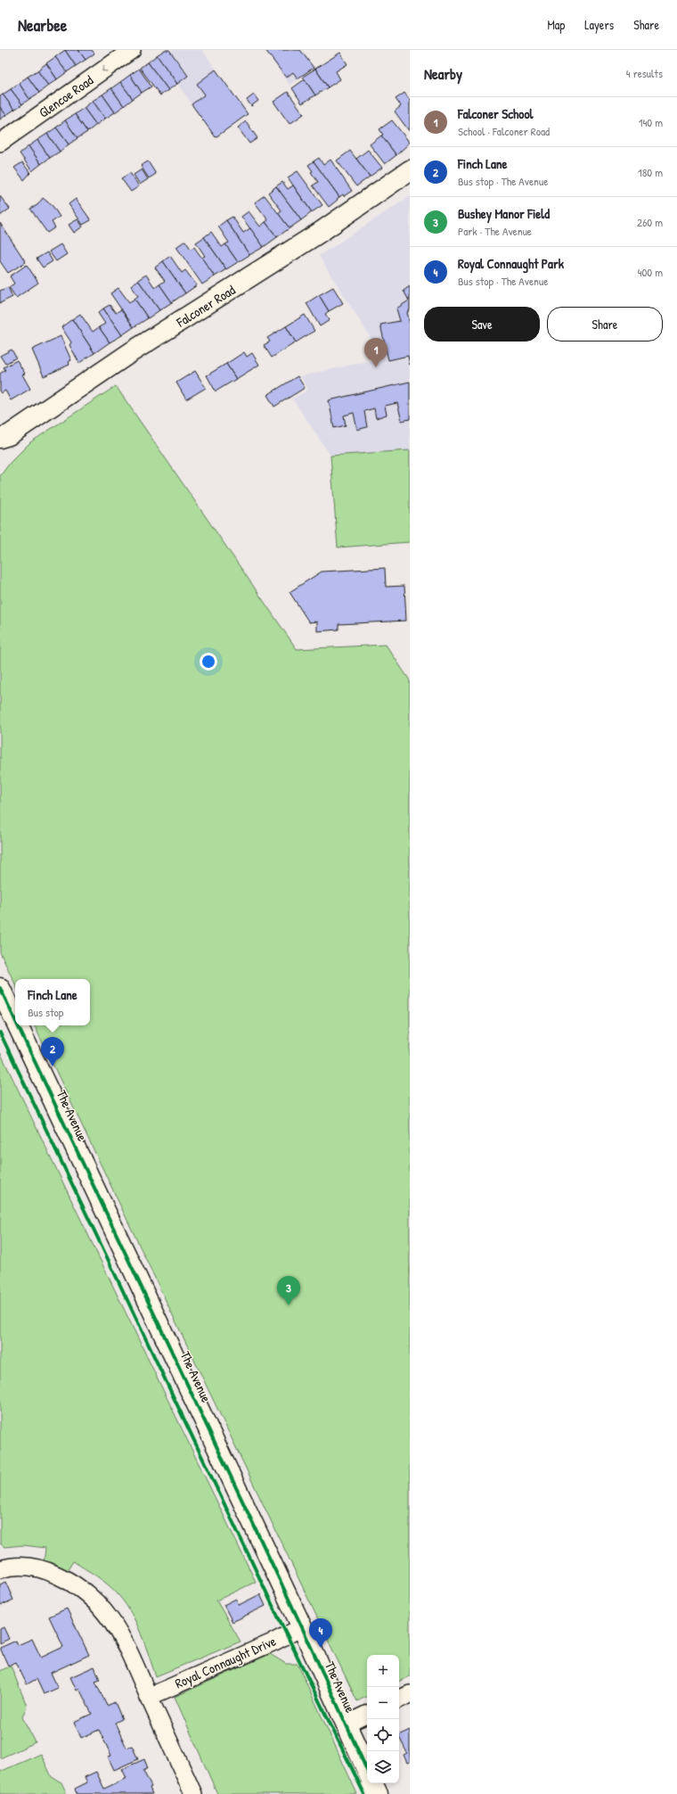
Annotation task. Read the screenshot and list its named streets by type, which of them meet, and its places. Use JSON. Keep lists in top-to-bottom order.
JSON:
{
  "streets": {
    "street": [
      "Glencoe Road",
      "Falconer Road",
      "The Avenue",
      "Royal Connaught Drive"
    ]
  },
  "crossings": [
    ["The Avenue", "Royal Connaught Drive"]
  ],
  "one_way": ["Glencoe Road"],
  "page": {
    "header": "Nearbee",
    "nav": ["Map", "Layers", "Share"],
    "heading": ["Nearby", "4 results"],
    "list": [
      {
        "mark": "1",
        "name": "Falconer School",
        "note": "School · Falconer Road",
        "value": "140 m"
      },
      {
        "mark": "2",
        "name": "Finch Lane",
        "note": "Bus stop · The Avenue",
        "value": "180 m"
      },
      {
        "mark": "3",
        "name": "Bushey Manor Field",
        "note": "Park · The Avenue",
        "value": "260 m"
      },
      {
        "mark": "4",
        "name": "Royal Connaught Park",
        "note": "Bus stop · The Avenue",
        "value": "400 m"
      }
    ],
    "buttons": ["Save", "Share"],
    "pins": [
      "1",
      "2",
      "3",
      "4"
    ],
    "popup": ["Finch Lane", "Bus stop"],
    "map_buttons": ["+", "−"]
  }
}
